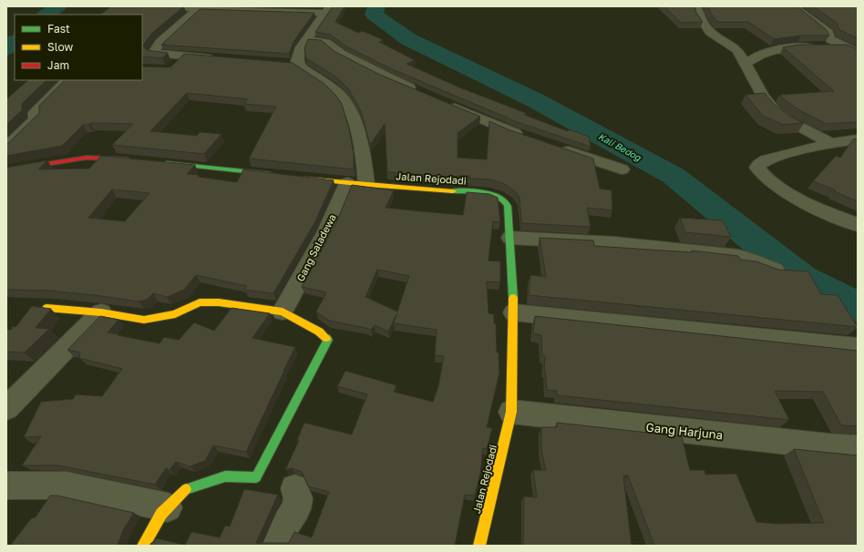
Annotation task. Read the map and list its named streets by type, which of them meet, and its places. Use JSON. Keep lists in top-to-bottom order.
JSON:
{
  "streets": {
    "street": ["Jalan Rejodadi", "Gang Saladewa", "Gang Harjuna"]
  },
  "crossings": [
    ["Jalan Rejodadi", "Gang Saladewa"],
    ["Jalan Rejodadi", "Gang Harjuna"]
  ],
  "water": ["Kali Bedog"],
  "legend": ["Fast", "Slow", "Jam"]
}
